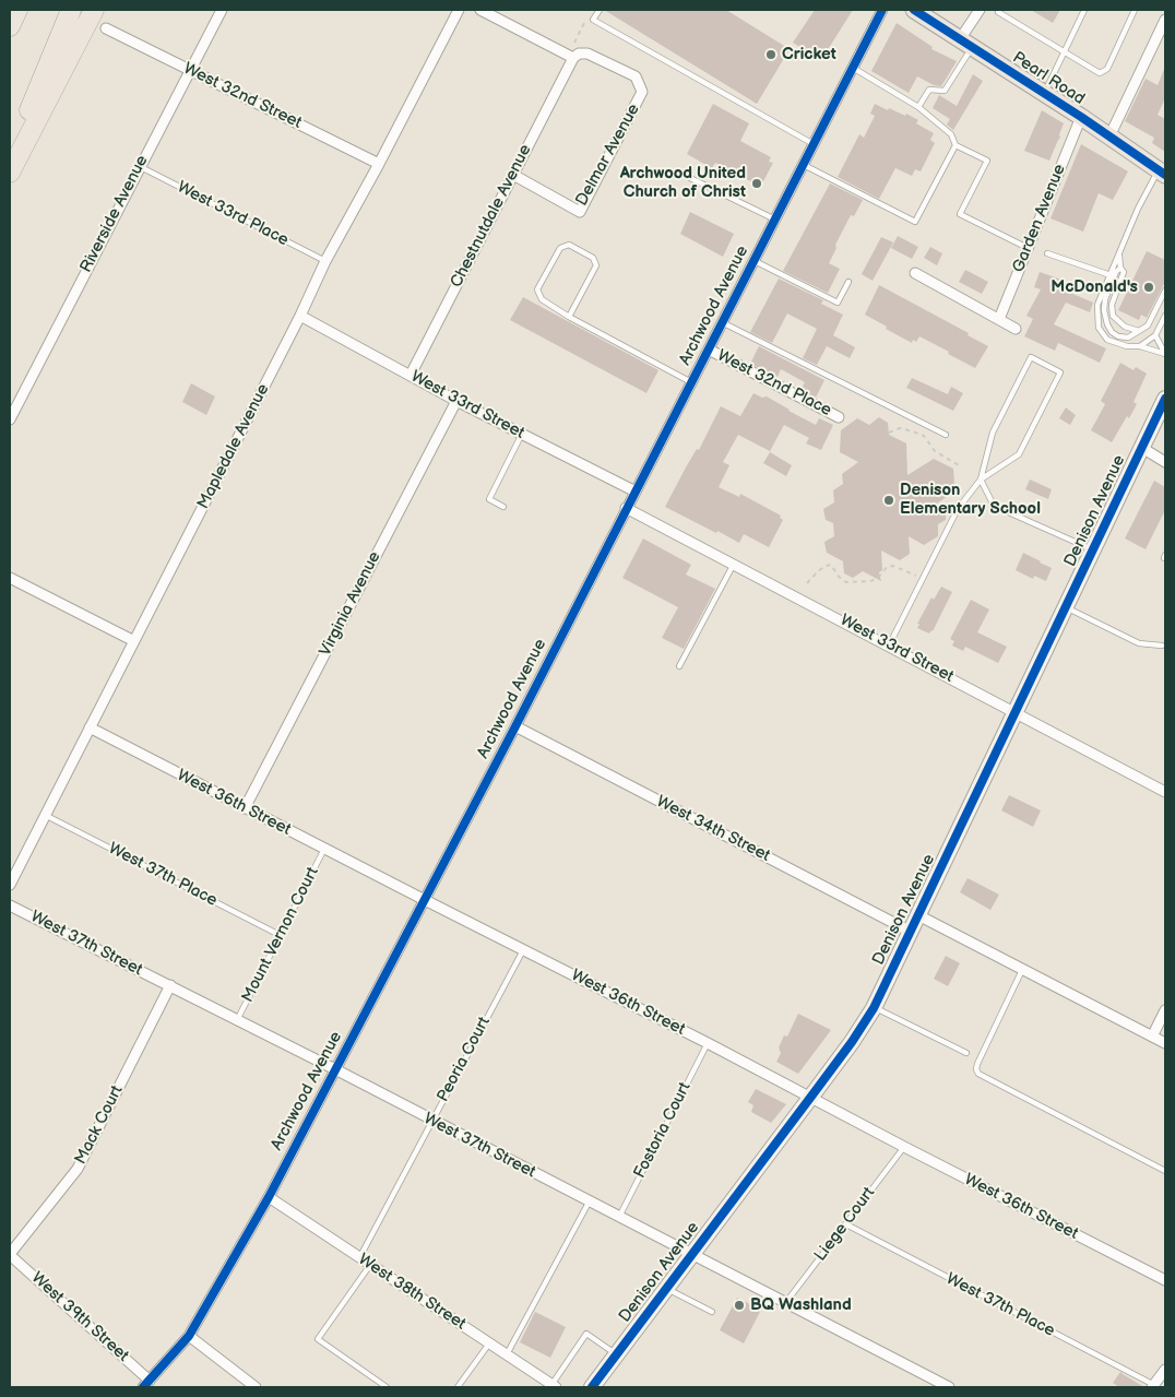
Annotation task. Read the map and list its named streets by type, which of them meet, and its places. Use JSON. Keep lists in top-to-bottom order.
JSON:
{
  "streets": {
    "main road": ["Pearl Road", "Denison Avenue"],
    "street": [
      "West 32nd Street",
      "Delmar Avenue",
      "Riverside Avenue",
      "Chestnutdale Avenue",
      "Garden Avenue",
      "Archwood Avenue",
      "West 32nd Place",
      "West 33rd Street",
      "Mapledale Avenue",
      "Virginia Avenue",
      "West 36th Street",
      "West 34th Street",
      "West 37th Street",
      "Mack Court",
      "West 38th Street",
      "West 39th Street"
    ],
    "lane": [
      "West 33rd Place",
      "West 37th Place",
      "Mount Vernon Court",
      "Peoria Court",
      "Fostoria Court",
      "Liege Court"
    ]
  },
  "crossings": [
    ["Pearl Road", "Garden Avenue"],
    ["West 32nd Street", "Riverside Avenue"],
    ["West 32nd Street", "Mapledale Avenue"],
    ["Delmar Avenue", "Chestnutdale Avenue"],
    ["Riverside Avenue", "West 33rd Place"],
    ["West 33rd Place", "Mapledale Avenue"],
    ["Chestnutdale Avenue", "West 33rd Street"],
    ["Archwood Avenue", "West 32nd Place"],
    ["Archwood Avenue", "West 33rd Street"],
    ["Archwood Avenue", "West 36th Street"],
    ["Archwood Avenue", "West 34th Street"],
    ["Archwood Avenue", "West 37th Street"],
    ["Archwood Avenue", "West 38th Street"],
    ["Archwood Avenue", "West 39th Street"],
    ["West 33rd Street", "Mapledale Avenue"],
    ["West 33rd Street", "Denison Avenue"],
    ["West 33rd Street", "Virginia Avenue"],
    ["Mapledale Avenue", "West 36th Street"],
    ["Mapledale Avenue", "West 37th Place"],
    ["Denison Avenue", "West 36th Street"],
    ["Denison Avenue", "West 34th Street"],
    ["Denison Avenue", "West 37th Street"],
    ["Virginia Avenue", "West 36th Street"],
    ["West 36th Street", "Mount Vernon Court"],
    ["West 36th Street", "Peoria Court"],
    ["West 36th Street", "Fostoria Court"],
    ["West 36th Street", "Liege Court"],
    ["West 37th Place", "Mount Vernon Court"],
    ["West 37th Place", "Liege Court"],
    ["Mount Vernon Court", "West 37th Street"],
    ["West 37th Street", "Peoria Court"],
    ["West 37th Street", "Mack Court"],
    ["West 37th Street", "Fostoria Court"],
    ["West 37th Street", "Liege Court"],
    ["Peoria Court", "West 38th Street"],
    ["Mack Court", "West 39th Street"]
  ],
  "places": [
    "Cricket",
    "Archwood United Church of Christ",
    "McDonald's",
    "Denison Elementary School",
    "BQ Washland"
  ]
}
